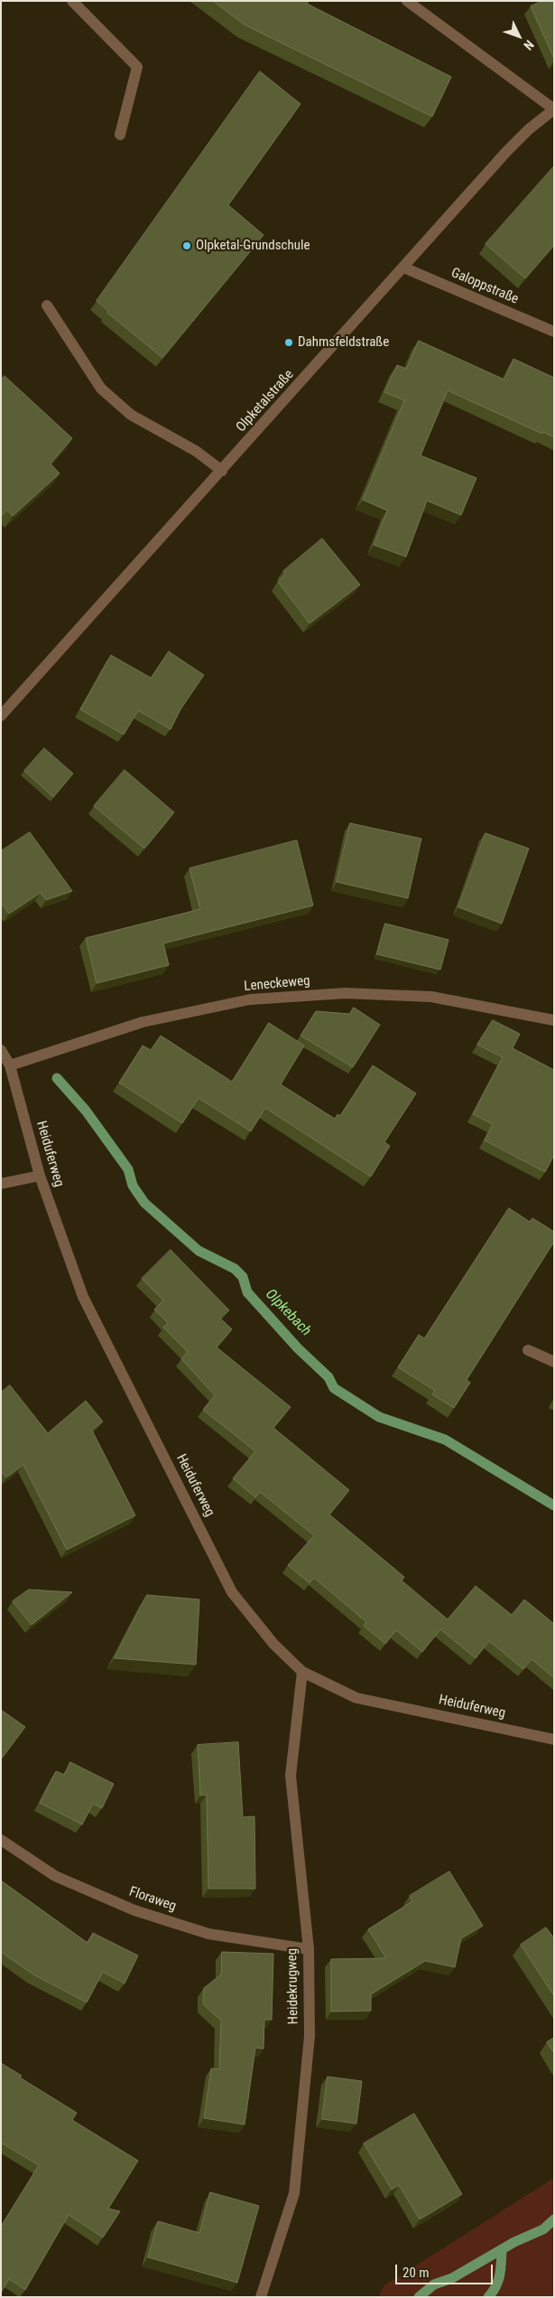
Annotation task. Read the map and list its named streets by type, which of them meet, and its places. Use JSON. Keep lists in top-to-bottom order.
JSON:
{
  "streets": {
    "street": [
      "Galoppstraße",
      "Olpketalstraße",
      "Leneckeweg",
      "Heiduferweg",
      "Floraweg",
      "Heidekrugweg"
    ]
  },
  "crossings": [
    ["Galoppstraße", "Olpketalstraße"],
    ["Leneckeweg", "Heiduferweg"],
    ["Heiduferweg", "Heidekrugweg"],
    ["Floraweg", "Heidekrugweg"]
  ],
  "water": ["Olpkebach"],
  "places": ["Olpketal-Grundschule", "Dahmsfeldstraße"],
  "scale_bar": "20 m",
  "north": "bottom right"
}
